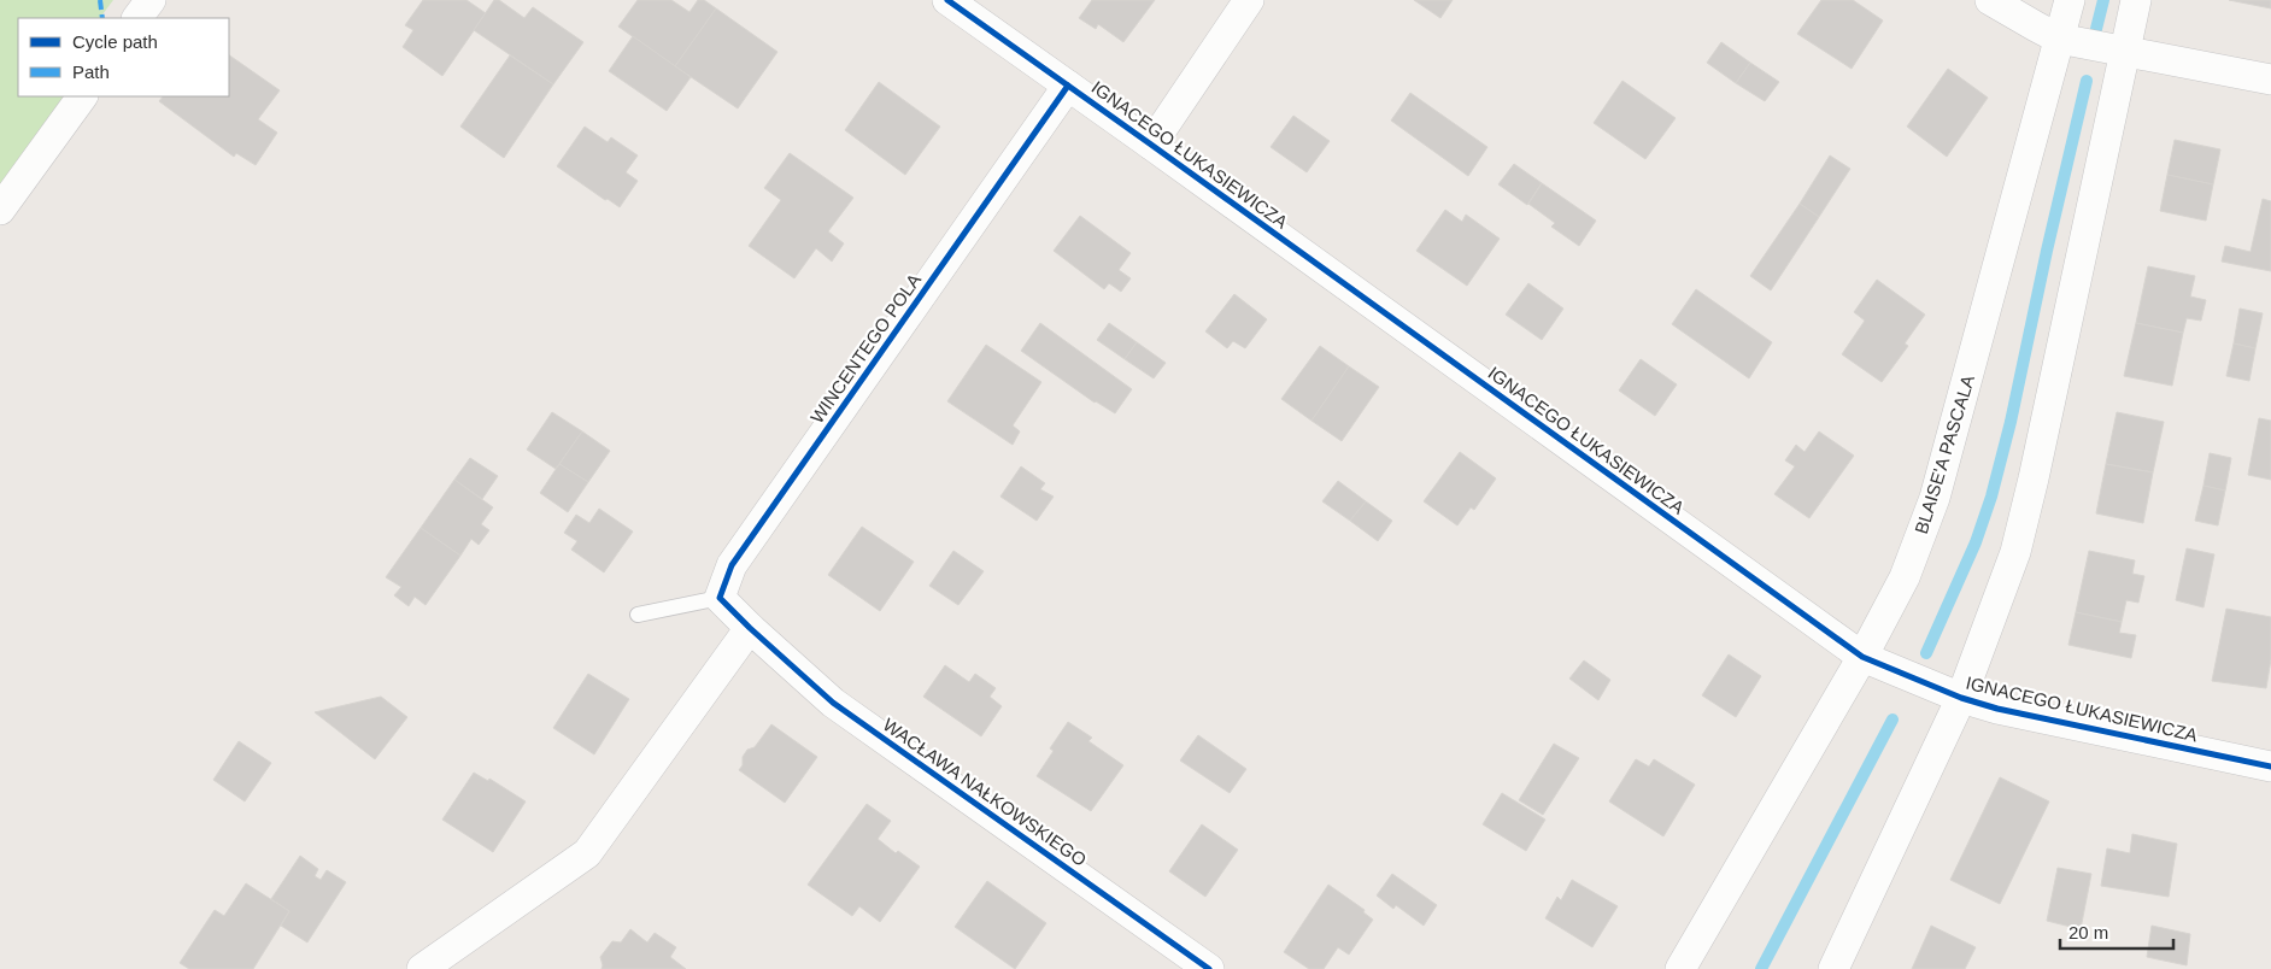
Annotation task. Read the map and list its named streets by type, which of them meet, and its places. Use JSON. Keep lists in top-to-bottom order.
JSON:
{
  "streets": {
    "street": [
      "IGNACEGO ŁUKASIEWICZA",
      "WINCENTEGO POLA",
      "BLAISE'A PASCALA",
      "WACŁAWA NAŁKOWSKIEGO"
    ]
  },
  "crossings": [
    ["IGNACEGO ŁUKASIEWICZA", "WINCENTEGO POLA"],
    ["IGNACEGO ŁUKASIEWICZA", "BLAISE'A PASCALA"]
  ],
  "legend": ["Cycle path", "Path"],
  "scale_bar": "20 m"
}
